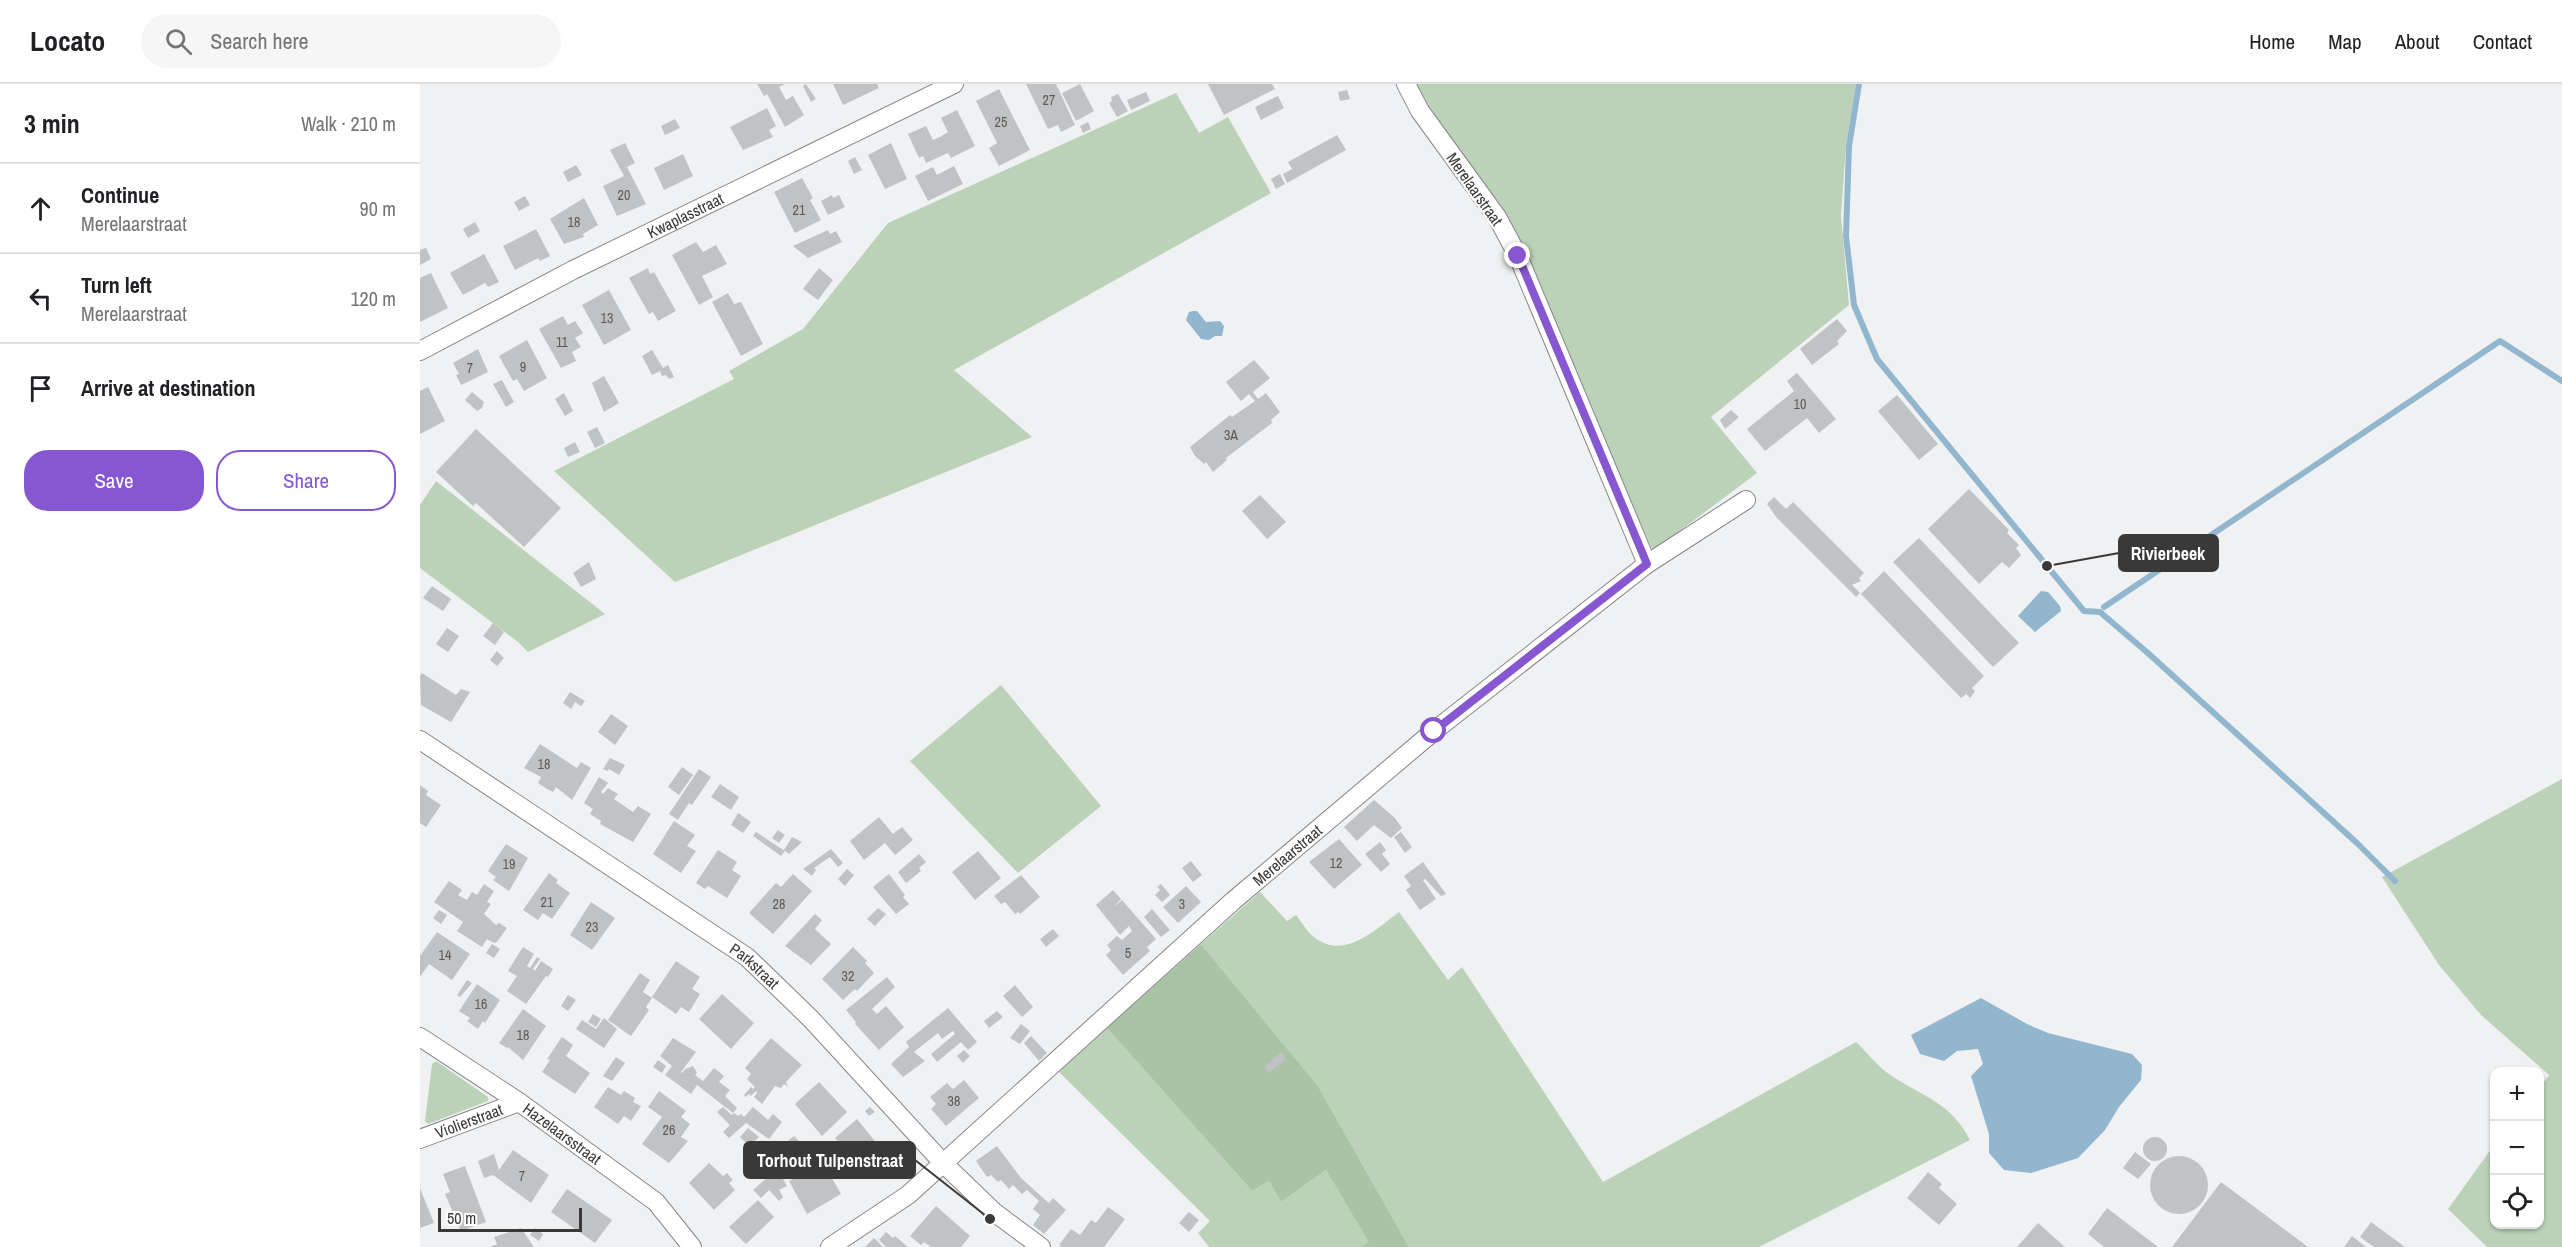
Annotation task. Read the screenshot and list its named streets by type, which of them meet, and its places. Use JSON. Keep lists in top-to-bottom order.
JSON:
{
  "streets": {
    "street": [
      "Merelaarstraat",
      "Kwaplasstraat",
      "Parkstraat",
      "Violierstraat",
      "Hazelaarsstraat"
    ]
  },
  "crossings": [
    ["Merelaarstraat", "Parkstraat"],
    ["Violierstraat", "Hazelaarsstraat"]
  ],
  "places": ["Rivierbeek", "Torhout Tulpenstraat"],
  "house_numbers": [
    "27",
    "25",
    "20",
    "21",
    "18",
    "13",
    "11",
    "9",
    "7",
    "10",
    "3A",
    "18",
    "12",
    "19",
    "21",
    "28",
    "3",
    "23",
    "5",
    "14",
    "32",
    "16",
    "18",
    "38",
    "26",
    "7"
  ],
  "scale_bar": "50 m",
  "page": {
    "header": "Locato",
    "search": "Search here",
    "nav": [
      "Home",
      "Map",
      "About",
      "Contact"
    ],
    "heading": ["3 min", "Walk · 210 m"],
    "list": [
      ["Continue", "Merelaarstraat", "90 m"],
      ["Turn left", "Merelaarstraat", "120 m"],
      "Arrive at destination"
    ],
    "buttons": ["Save", "Share"],
    "map_buttons": ["+", "−"],
    "scale": "50 m"
  }
}
